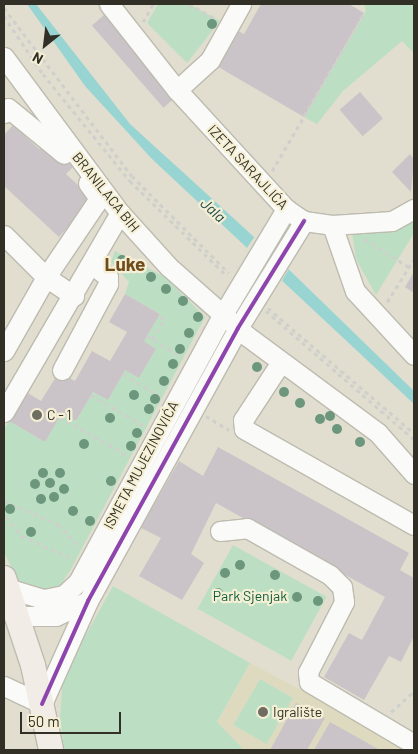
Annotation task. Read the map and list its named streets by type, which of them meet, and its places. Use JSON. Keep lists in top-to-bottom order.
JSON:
{
  "streets": {
    "street": ["IZETA SARAJLIĆA", "BRANILACA BIH", "ISMETA MUJEZINOVIĆA"]
  },
  "crossings": [
    ["IZETA SARAJLIĆA", "ISMETA MUJEZINOVIĆA"],
    ["BRANILACA BIH", "ISMETA MUJEZINOVIĆA"]
  ],
  "districts": ["Luke"],
  "water": ["Jala"],
  "parks": ["Park Sjenjak"],
  "places": ["C - 1", "Igralište"],
  "scale_bar": "50 m",
  "north": "bottom left"
}
